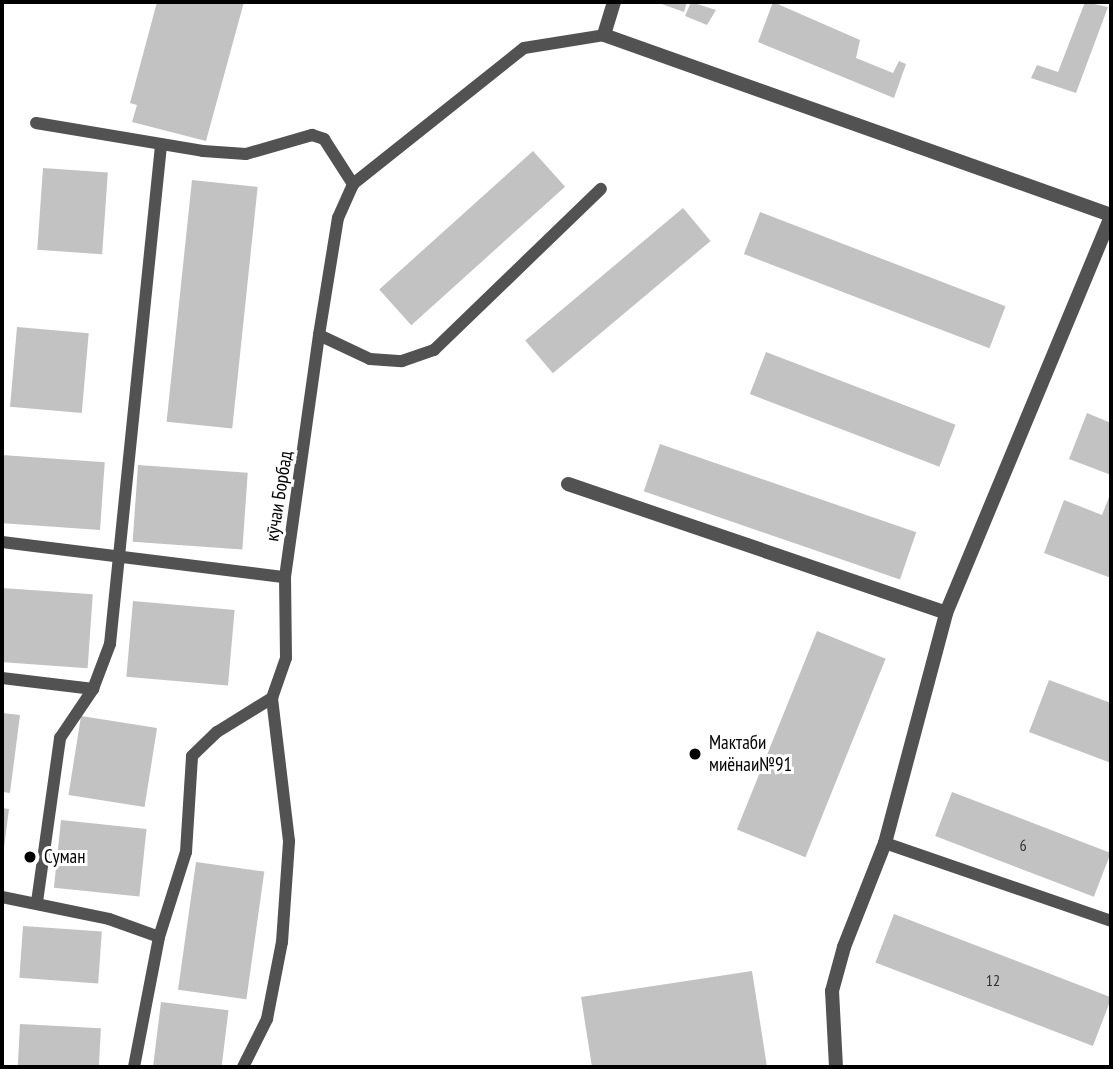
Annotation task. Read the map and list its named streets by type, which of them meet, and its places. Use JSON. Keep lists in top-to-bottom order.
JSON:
{
  "streets": {
    "lane": ["кӯчаи Борбад"]
  },
  "places": ["Мактаби миёнаи№91", "Суман"],
  "house_numbers": ["6", "12"]
}
